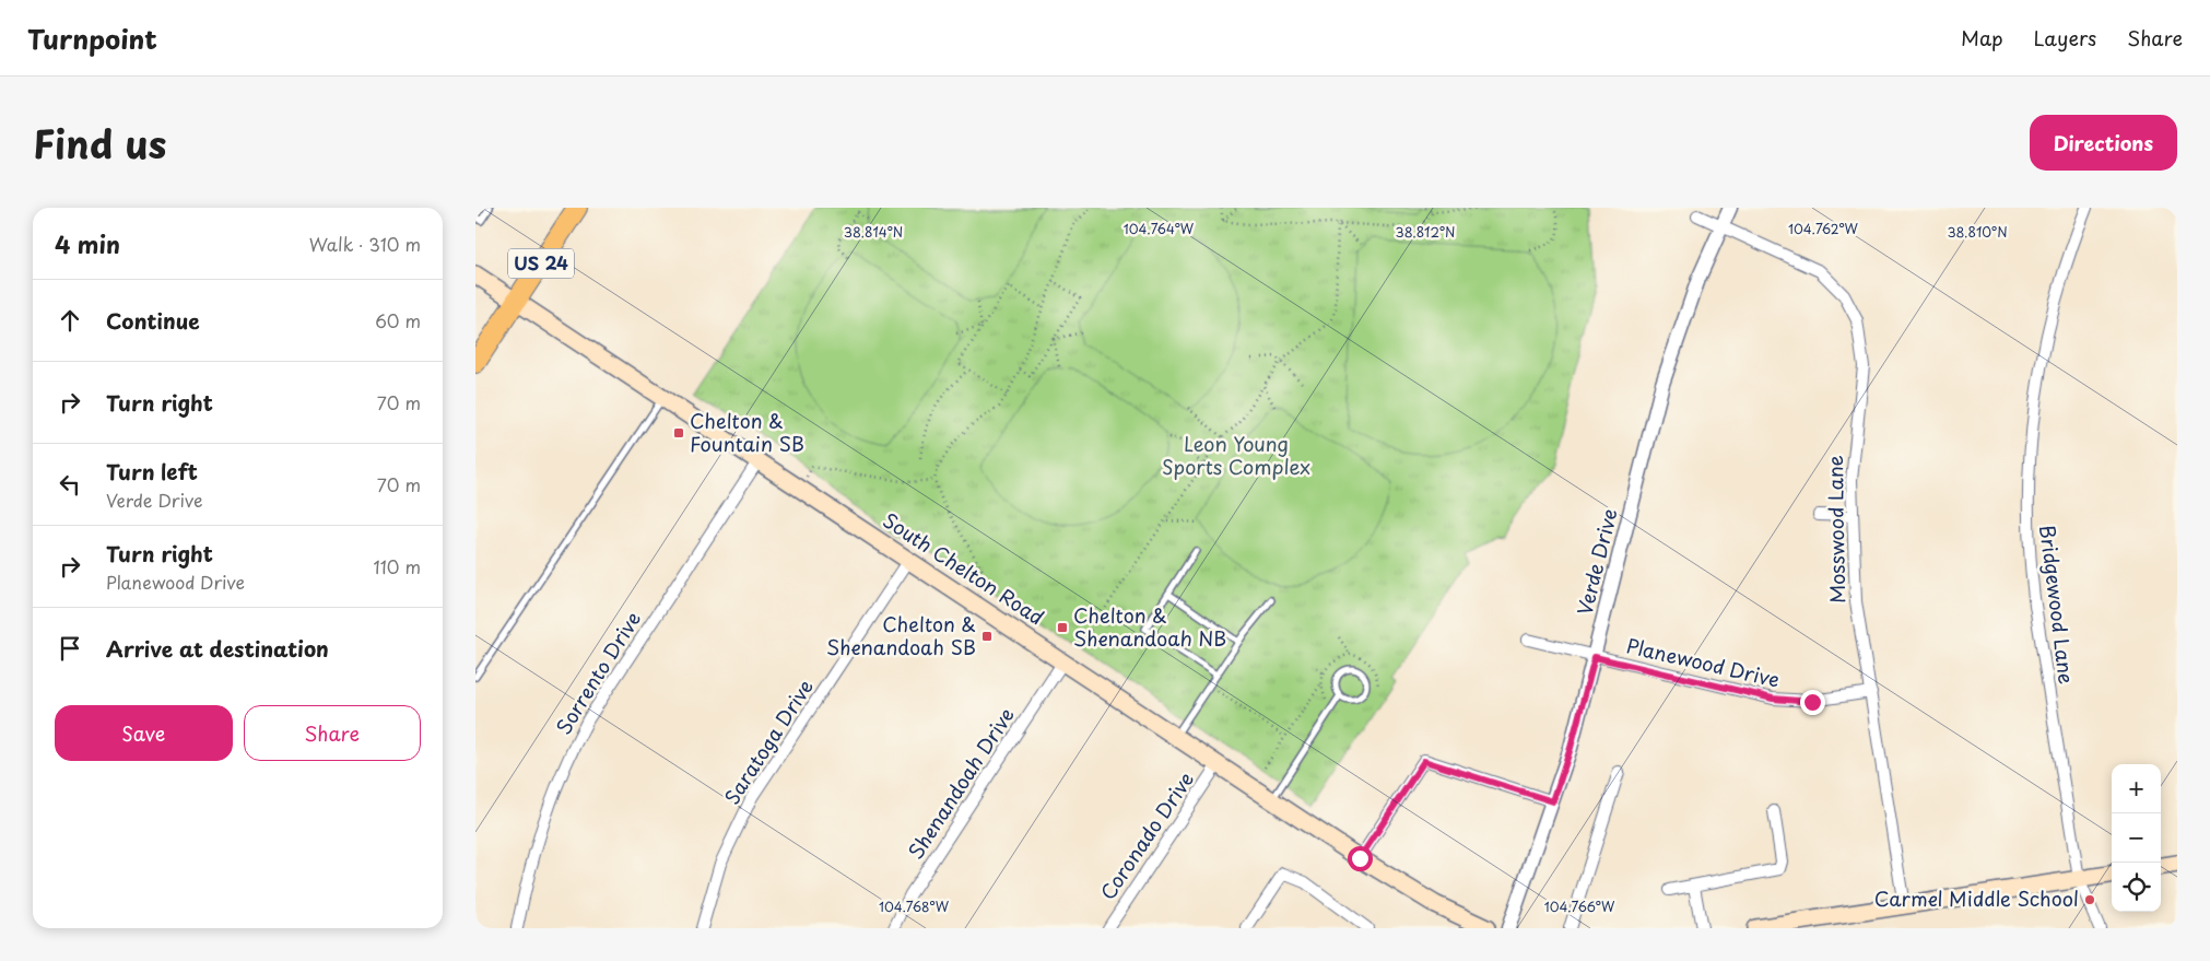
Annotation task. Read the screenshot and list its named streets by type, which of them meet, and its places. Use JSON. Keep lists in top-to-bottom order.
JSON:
{
  "streets": {
    "highway": ["US 24"],
    "main road": ["South Chelton Road"],
    "street": [
      "Mosswood Lane",
      "Verde Drive",
      "Bridgewood Lane",
      "Planewood Drive",
      "Sorrento Drive",
      "Saratoga Drive",
      "Shenandoah Drive",
      "Coronado Drive"
    ]
  },
  "crossings": [
    ["US 24", "South Chelton Road"],
    ["Mosswood Lane", "Verde Drive"],
    ["Mosswood Lane", "Planewood Drive"],
    ["Verde Drive", "Planewood Drive"],
    ["South Chelton Road", "Sorrento Drive"],
    ["South Chelton Road", "Saratoga Drive"],
    ["South Chelton Road", "Shenandoah Drive"],
    ["South Chelton Road", "Coronado Drive"]
  ],
  "parks": ["Leon Young Sports Complex"],
  "places": {
    "transit": ["Chelton & Fountain SB", "Chelton & Shenandoah NB", "Chelton & Shenandoah SB"],
    "other": ["Carmel Middle School"]
  },
  "page": {
    "header": "Turnpoint",
    "nav": ["Map", "Layers", "Share"],
    "title": "Find us",
    "buttons": [
      "Directions",
      ["Save", "Share"]
    ],
    "heading": ["4 min", "Walk · 310 m"],
    "list": [
      ["Continue", "60 m"],
      ["Turn right", "70 m"],
      ["Turn left", "Verde Drive", "70 m"],
      ["Turn right", "Planewood Drive", "110 m"],
      "Arrive at destination"
    ],
    "map_buttons": ["+", "−"]
  },
  "coordinates": [
    "104.764°W",
    "104.762°W",
    "38.814°N",
    "38.812°N",
    "38.810°N",
    "104.768°W",
    "104.766°W"
  ]
}
